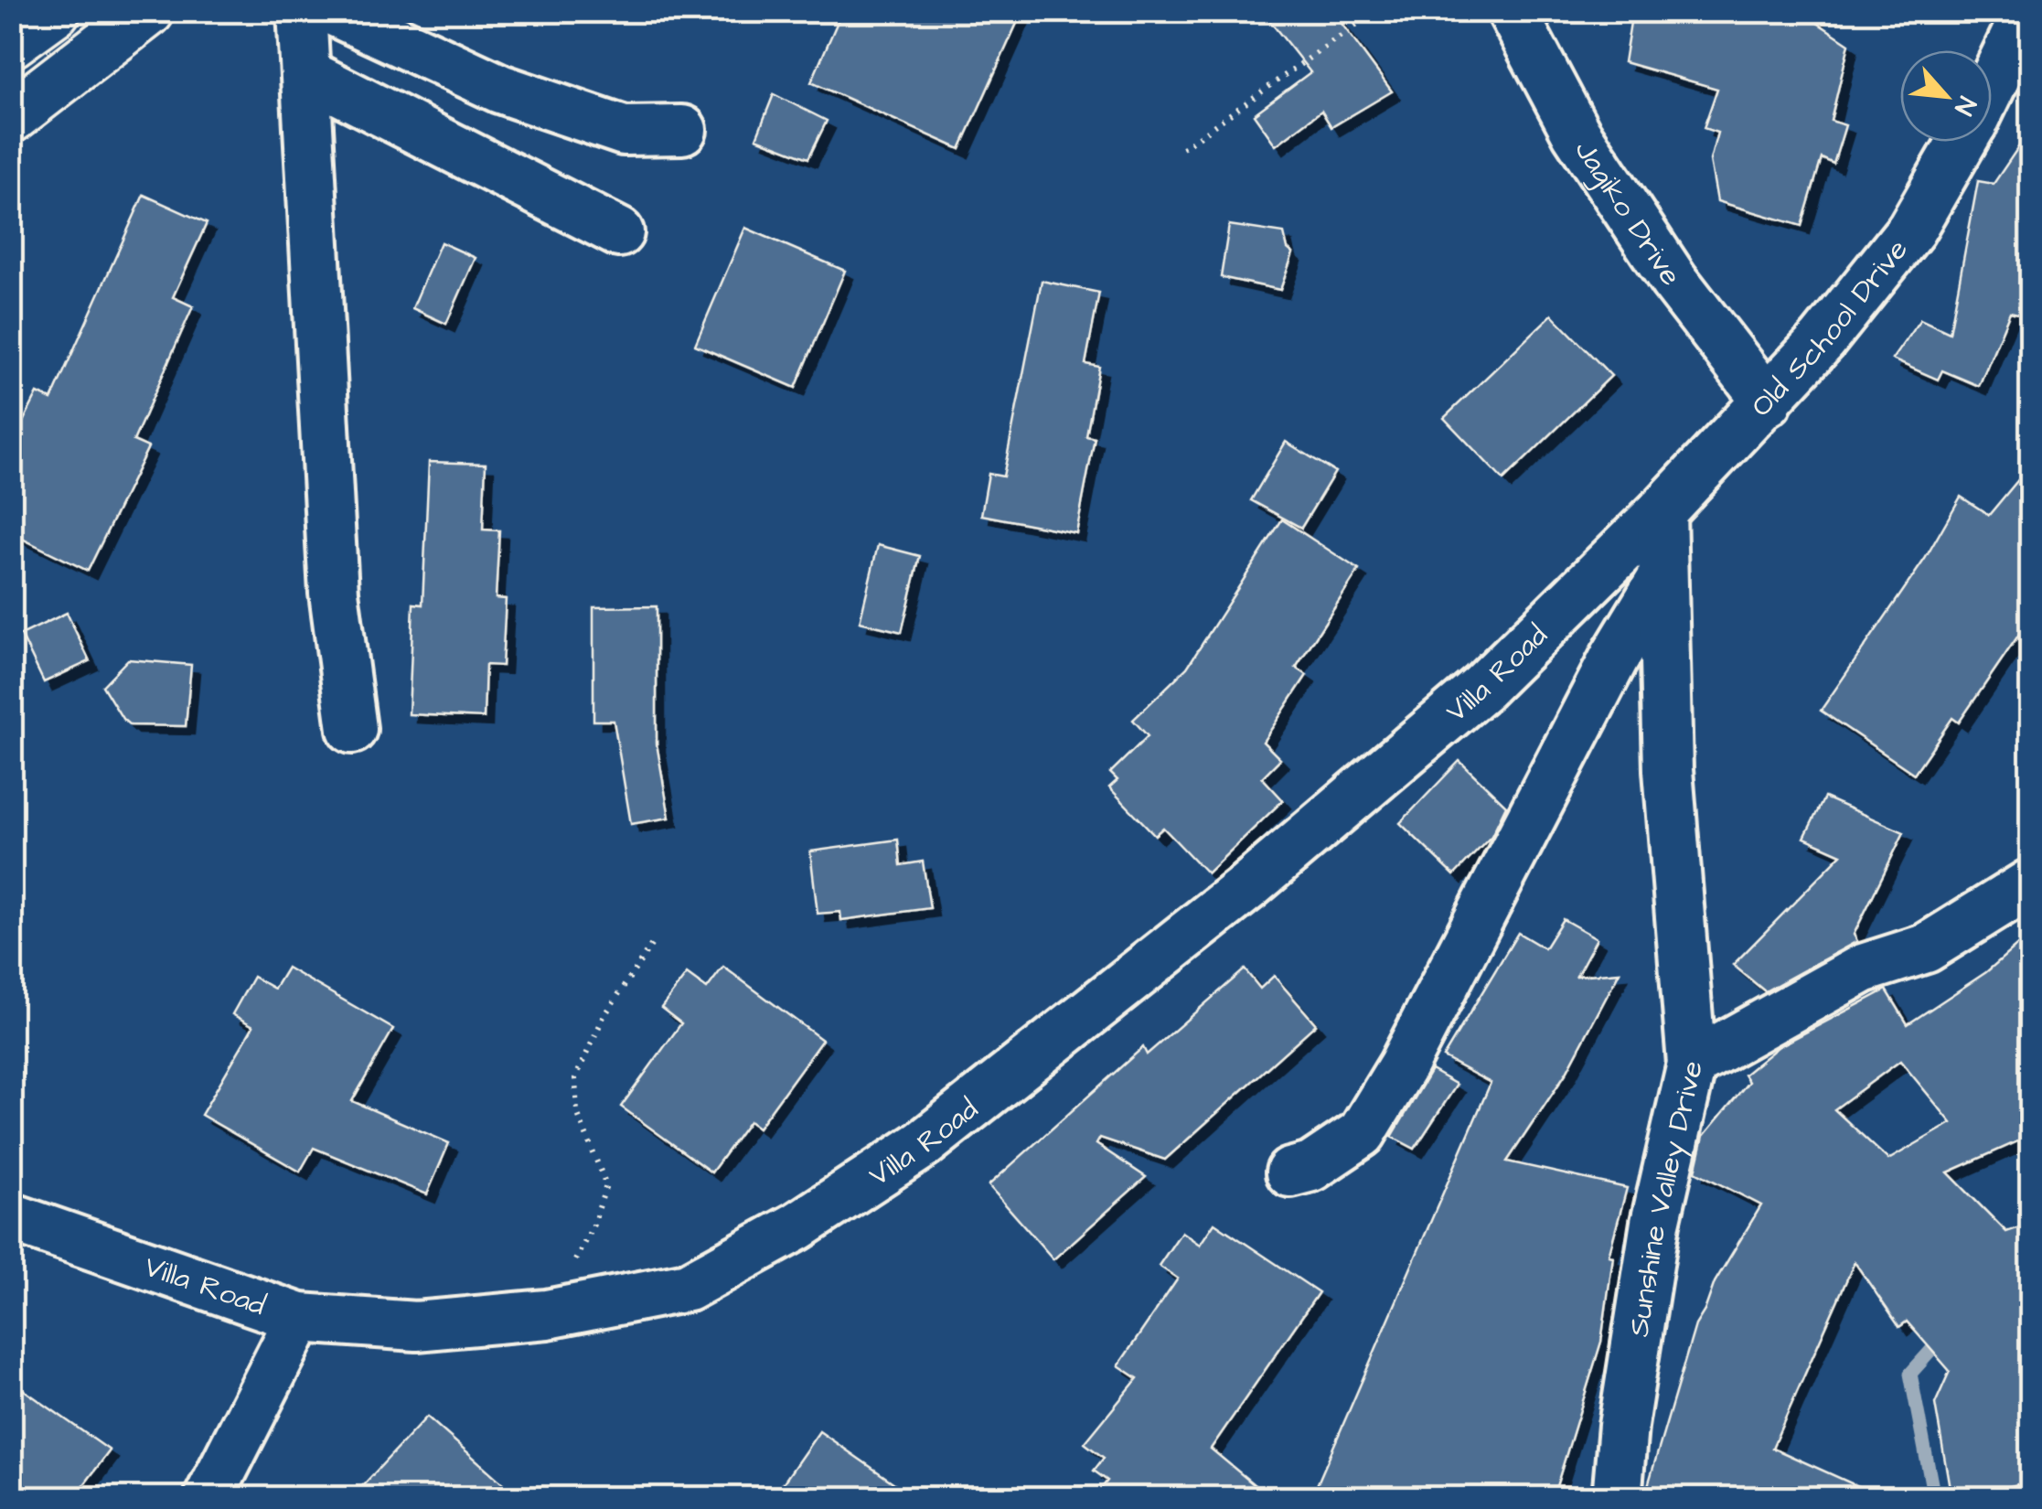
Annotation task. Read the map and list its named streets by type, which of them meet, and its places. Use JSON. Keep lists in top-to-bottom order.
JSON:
{
  "streets": {
    "street": [
      "Jagiko Drive",
      "Old School Drive",
      "Villa Road",
      "Sunshine Valley Drive"
    ]
  },
  "crossings": [
    ["Jagiko Drive", "Old School Drive"],
    ["Old School Drive", "Villa Road"]
  ],
  "north": "bottom right"
}
